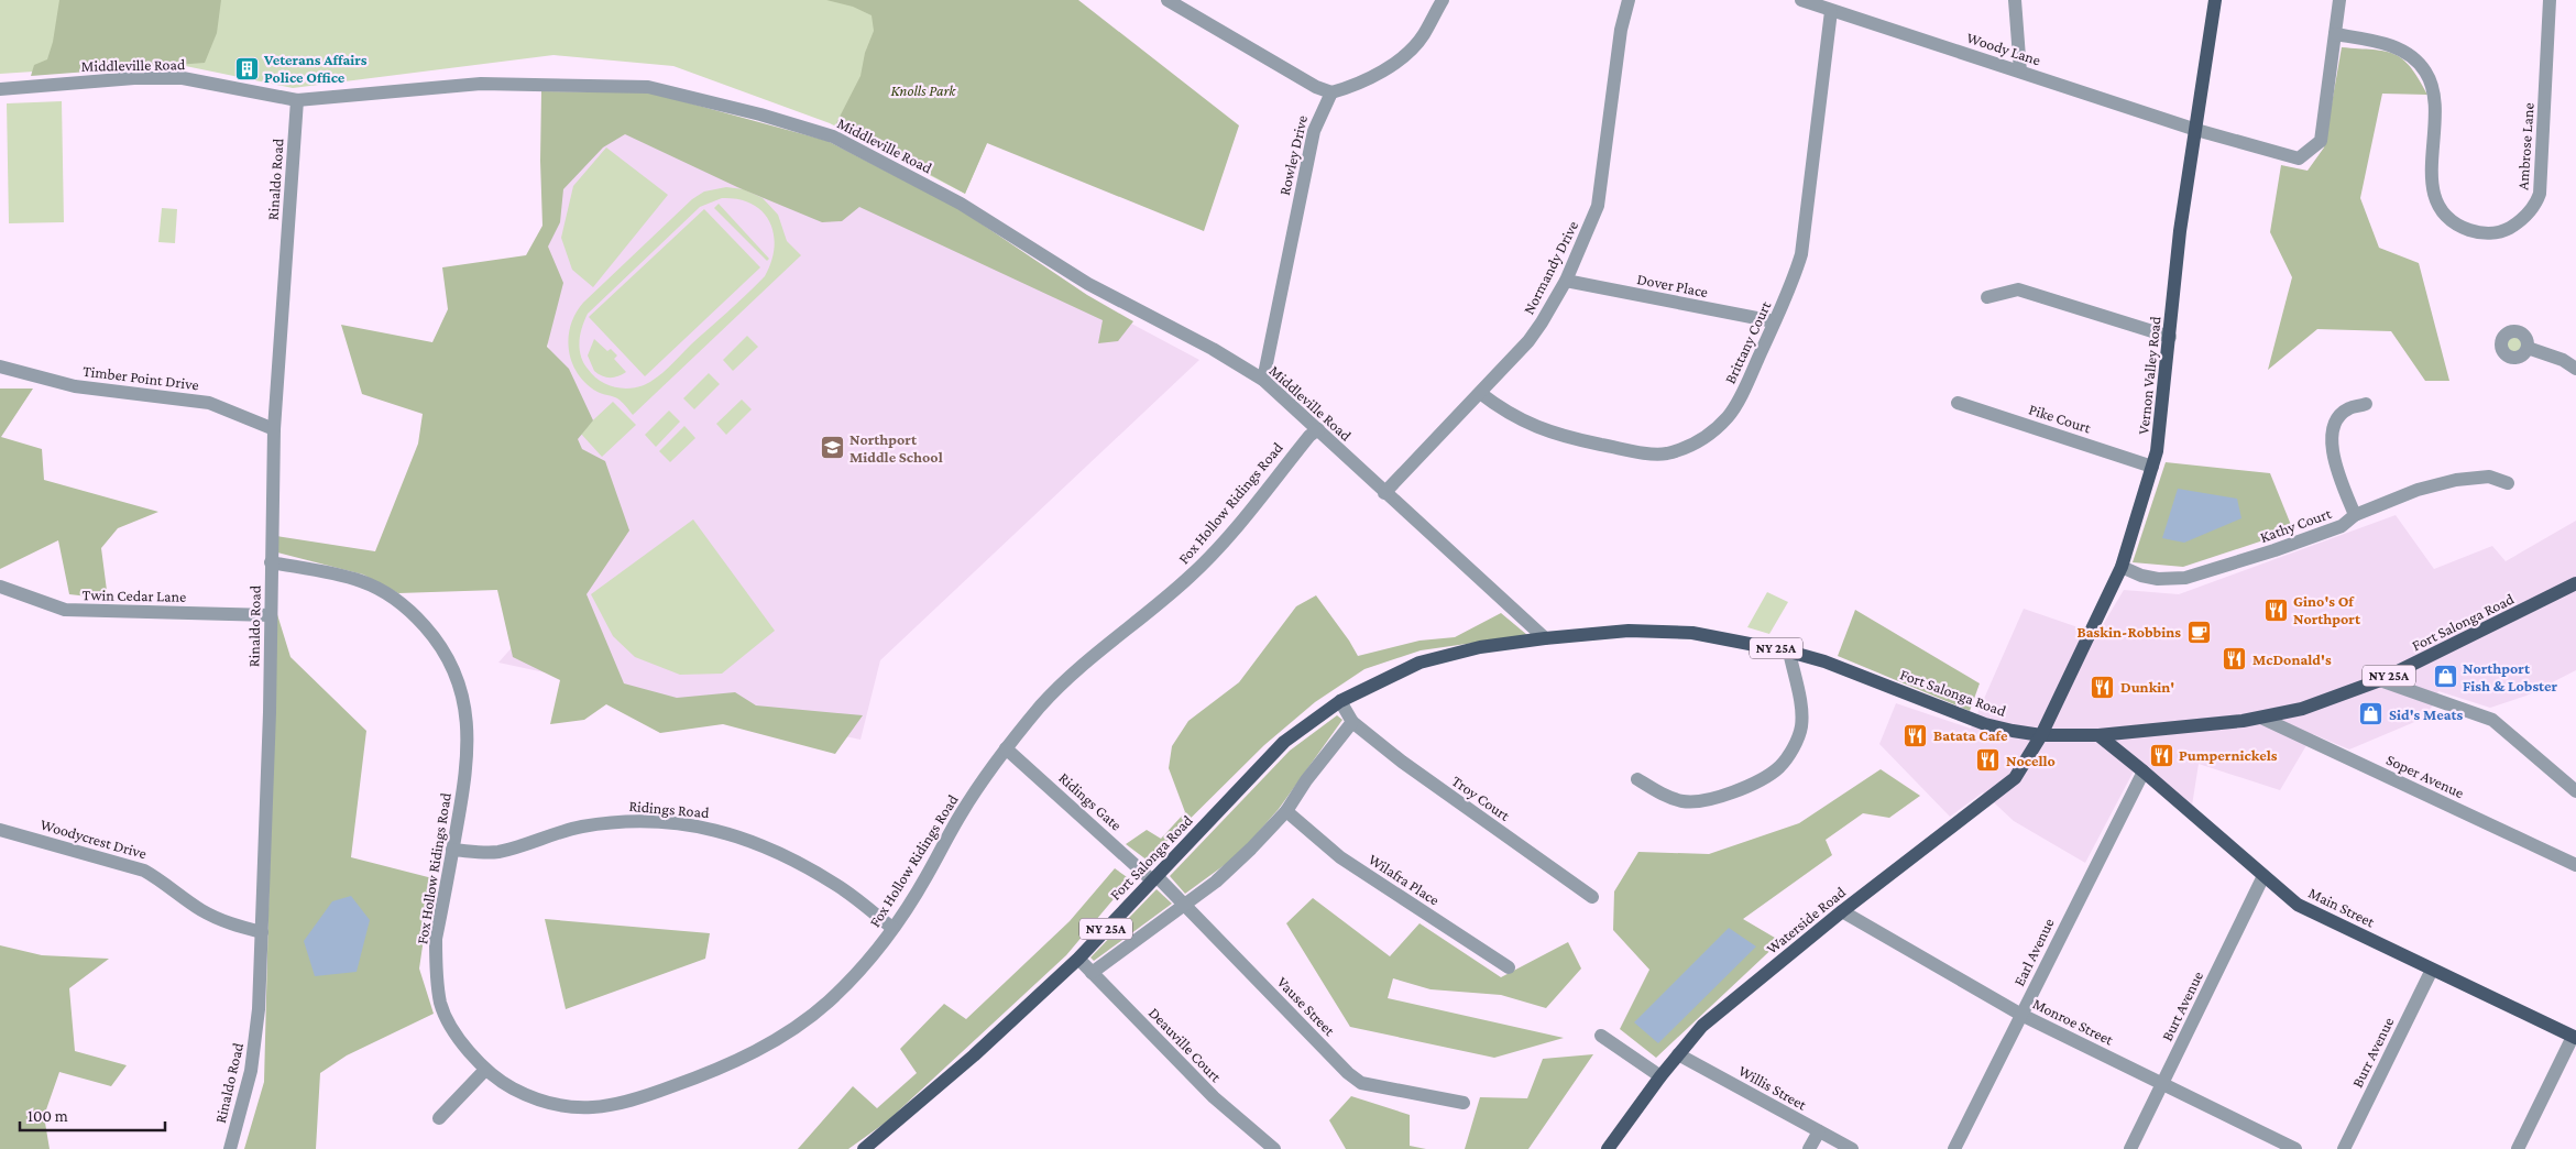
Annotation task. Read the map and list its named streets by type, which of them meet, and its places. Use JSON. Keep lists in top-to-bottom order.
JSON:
{
  "streets": {
    "main road": [
      "Vernon Valley Road",
      "Fort Salonga Road",
      "NY 25A",
      "Main Street",
      "Waterside Road"
    ],
    "street": [
      "Woody Lane",
      "Middleville Road",
      "Ambrose Lane",
      "Rowley Drive",
      "Rinaldo Road",
      "Normandy Drive",
      "Dover Place",
      "Brittany Court",
      "Timber Point Drive",
      "Pike Court",
      "Fox Hollow Ridings Road",
      "Kathy Court",
      "Twin Cedar Lane",
      "Soper Avenue",
      "Troy Court",
      "Ridings Gate",
      "Ridings Road",
      "Woodycrest Drive",
      "Wilafra Place",
      "Earl Avenue",
      "Vause Street",
      "Burt Avenue",
      "Monroe Street",
      "Deauville Court",
      "Burr Avenue",
      "Willis Street"
    ]
  },
  "crossings": [
    ["Woody Lane", "Brittany Court"],
    ["Woody Lane", "Vernon Valley Road"],
    ["Middleville Road", "Rowley Drive"],
    ["Middleville Road", "Rinaldo Road"],
    ["Middleville Road", "Normandy Drive"],
    ["Middleville Road", "Fox Hollow Ridings Road"],
    ["Middleville Road", "Fort Salonga Road"],
    ["Rinaldo Road", "Timber Point Drive"],
    ["Rinaldo Road", "Fox Hollow Ridings Road"],
    ["Rinaldo Road", "Twin Cedar Lane"],
    ["Rinaldo Road", "Woodycrest Drive"],
    ["Normandy Drive", "Dover Place"],
    ["Normandy Drive", "Brittany Court"],
    ["Dover Place", "Brittany Court"],
    ["Vernon Valley Road", "Pike Court"],
    ["Vernon Valley Road", "Kathy Court"],
    ["Vernon Valley Road", "Fort Salonga Road"],
    ["Vernon Valley Road", "Waterside Road"],
    ["Fox Hollow Ridings Road", "Ridings Gate"],
    ["Fox Hollow Ridings Road", "Ridings Road"],
    ["Fort Salonga Road", "Soper Avenue"],
    ["Fort Salonga Road", "Ridings Gate"],
    ["Fort Salonga Road", "Main Street"],
    ["Fort Salonga Road", "Waterside Road"],
    ["Fort Salonga Road", "Vause Street"],
    ["Fort Salonga Road", "Deauville Court"],
    ["Ridings Gate", "Vause Street"],
    ["Main Street", "Earl Avenue"],
    ["Main Street", "Burt Avenue"],
    ["Main Street", "Burr Avenue"],
    ["Waterside Road", "Monroe Street"],
    ["Waterside Road", "Willis Street"],
    ["Earl Avenue", "Monroe Street"],
    ["Burt Avenue", "Monroe Street"]
  ],
  "parks": ["Knolls Park"],
  "places": {
    "building": ["Veterans Affairs Police Office"],
    "school or university": ["Northport Middle School"],
    "restaurant": [
      "Gino's Of Northport",
      "McDonald's",
      "Dunkin'",
      "Batata Cafe",
      "Pumpernickels",
      "Nocello"
    ],
    "cafe": ["Baskin-Robbins"],
    "shop": ["Northport Fish & Lobster", "Sid's Meats"]
  },
  "scale_bar": "100 m"
}
